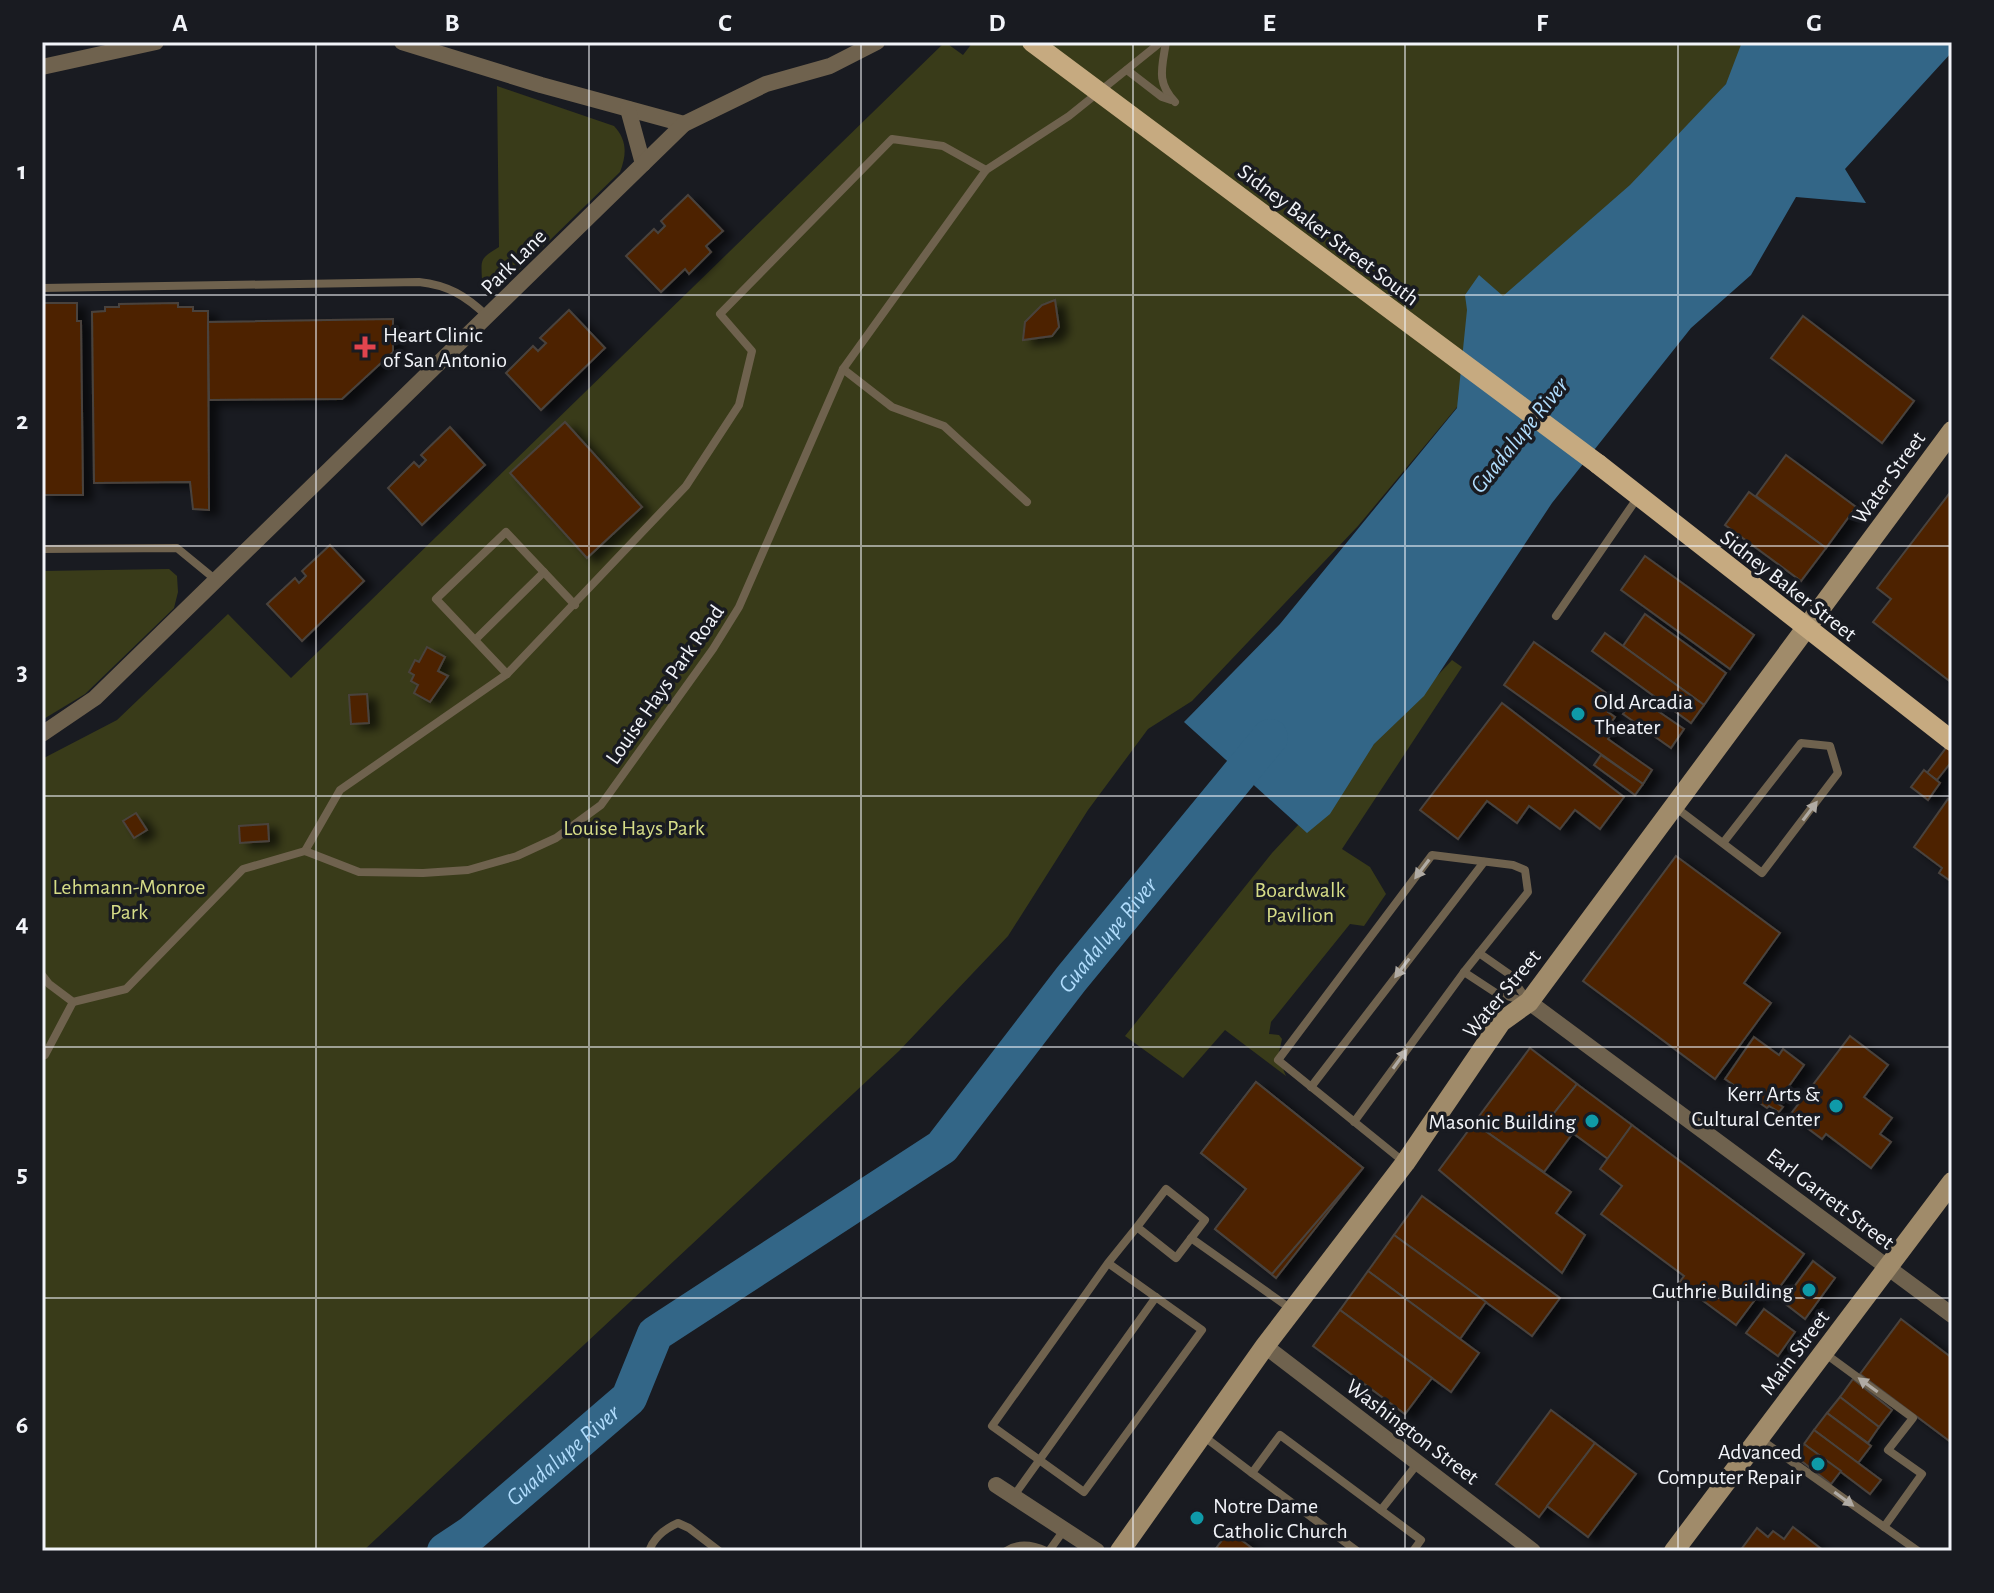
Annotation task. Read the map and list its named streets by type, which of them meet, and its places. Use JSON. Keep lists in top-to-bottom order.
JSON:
{
  "streets": {
    "main road": ["Sidney Baker Street South", "Sidney Baker Street"],
    "street": [
      "Park Lane",
      "Water Street",
      "Earl Garrett Street",
      "Main Street",
      "Washington Street"
    ],
    "lane": ["Louise Hays Park Road"]
  },
  "crossings": [
    ["Sidney Baker Street South", "Sidney Baker Street"],
    ["Water Street", "Sidney Baker Street"],
    ["Water Street", "Earl Garrett Street"],
    ["Water Street", "Washington Street"],
    ["Earl Garrett Street", "Main Street"]
  ],
  "water": ["Guadalupe River"],
  "parks": ["Louise Hays Park", "Lehmann-Monroe Park", "Boardwalk Pavilion"],
  "places": {
    "health": ["Heart Clinic of San Antonio"],
    "other": [
      "Old Arcadia Theater",
      "Kerr Arts & Cultural Center",
      "Masonic Building",
      "Guthrie Building",
      "Advanced Computer Repair",
      "Notre Dame Catholic Church"
    ]
  },
  "grid": {
    "columns": [
      "A",
      "B",
      "C",
      "D",
      "E",
      "F",
      "G"
    ],
    "rows": [
      "1",
      "2",
      "3",
      "4",
      "5",
      "6"
    ]
  }
}
